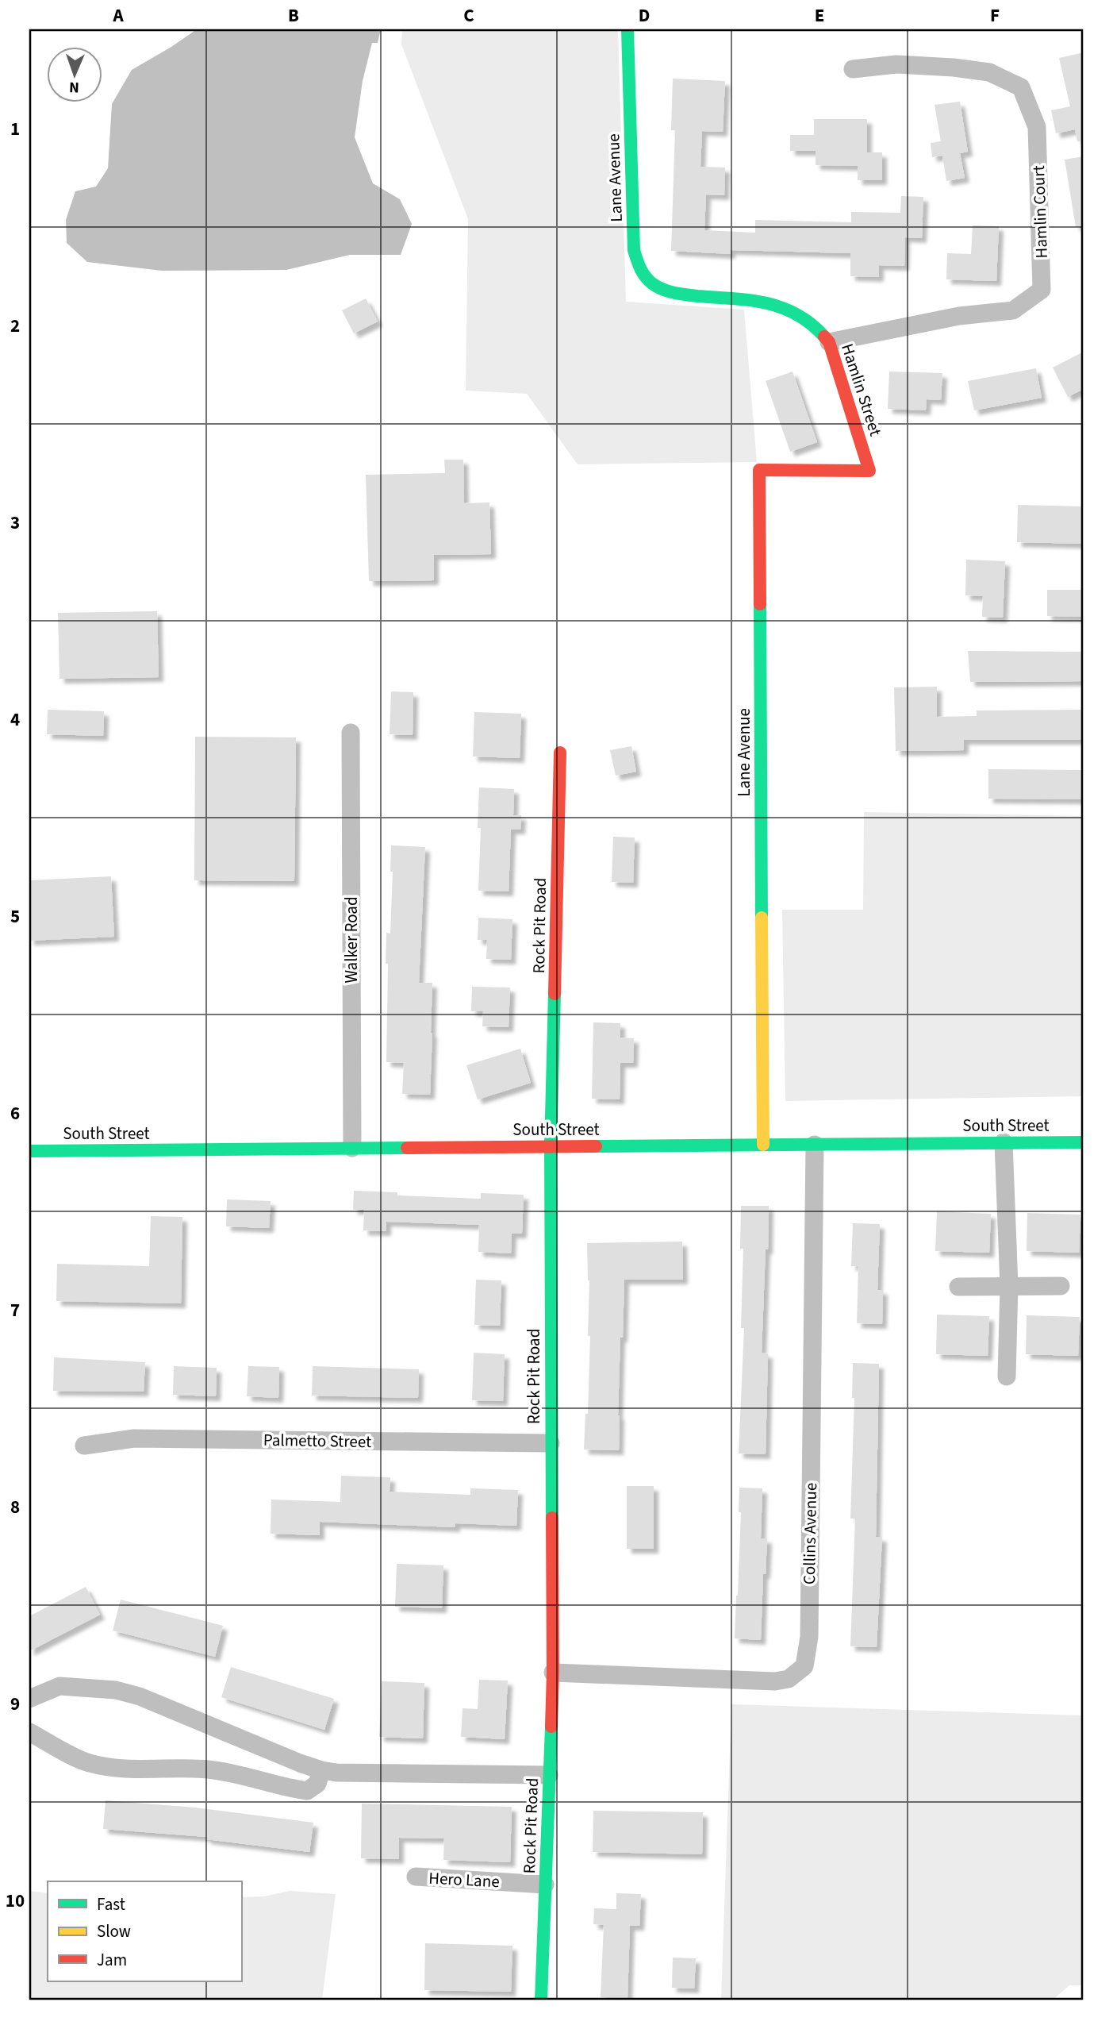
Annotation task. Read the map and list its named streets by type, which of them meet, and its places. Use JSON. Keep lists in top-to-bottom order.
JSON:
{
  "streets": {
    "street": [
      "Lane Avenue",
      "Hamlin Court",
      "Hamlin Street",
      "Rock Pit Road",
      "Walker Road",
      "South Street",
      "Palmetto Street",
      "Collins Avenue",
      "Hero Lane"
    ]
  },
  "crossings": [
    ["Lane Avenue", "Hamlin Street"],
    ["Lane Avenue", "South Street"],
    ["Hamlin Court", "Hamlin Street"],
    ["Rock Pit Road", "South Street"],
    ["Rock Pit Road", "Palmetto Street"],
    ["Rock Pit Road", "Collins Avenue"],
    ["Rock Pit Road", "Hero Lane"],
    ["Walker Road", "South Street"],
    ["South Street", "Collins Avenue"]
  ],
  "legend": ["Fast", "Slow", "Jam"],
  "north": "bottom",
  "grid": {
    "columns": [
      "A",
      "B",
      "C",
      "D",
      "E",
      "F"
    ],
    "rows": [
      "1",
      "2",
      "3",
      "4",
      "5",
      "6",
      "7",
      "8",
      "9",
      "10"
    ]
  }
}
